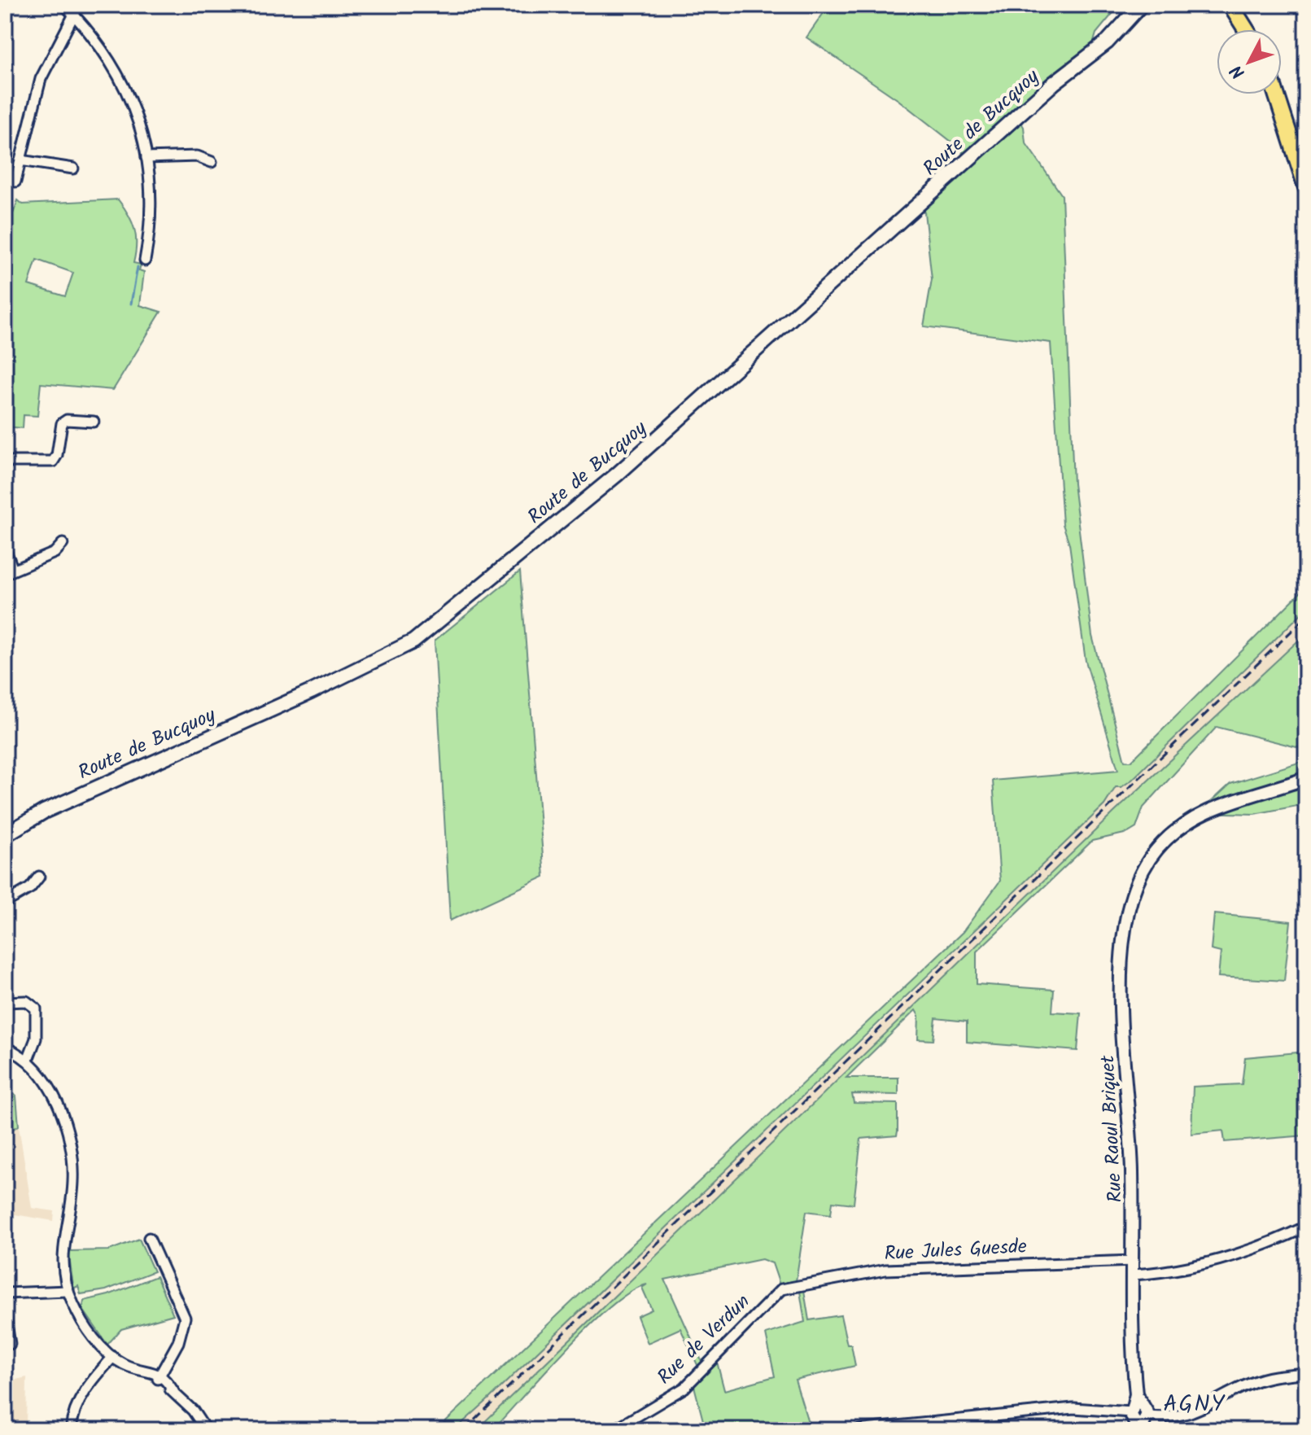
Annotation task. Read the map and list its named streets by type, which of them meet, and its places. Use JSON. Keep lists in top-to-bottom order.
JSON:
{
  "streets": {
    "main road": ["Route de Bucquoy"],
    "street": ["Rue Raoul Briquet", "Rue Jules Guesde", "Rue de Verdun"]
  },
  "crossings": [
    ["Rue Raoul Briquet", "Rue Jules Guesde"],
    ["Rue Jules Guesde", "Rue de Verdun"]
  ],
  "districts": ["AGNY"],
  "north": "bottom left"
}
